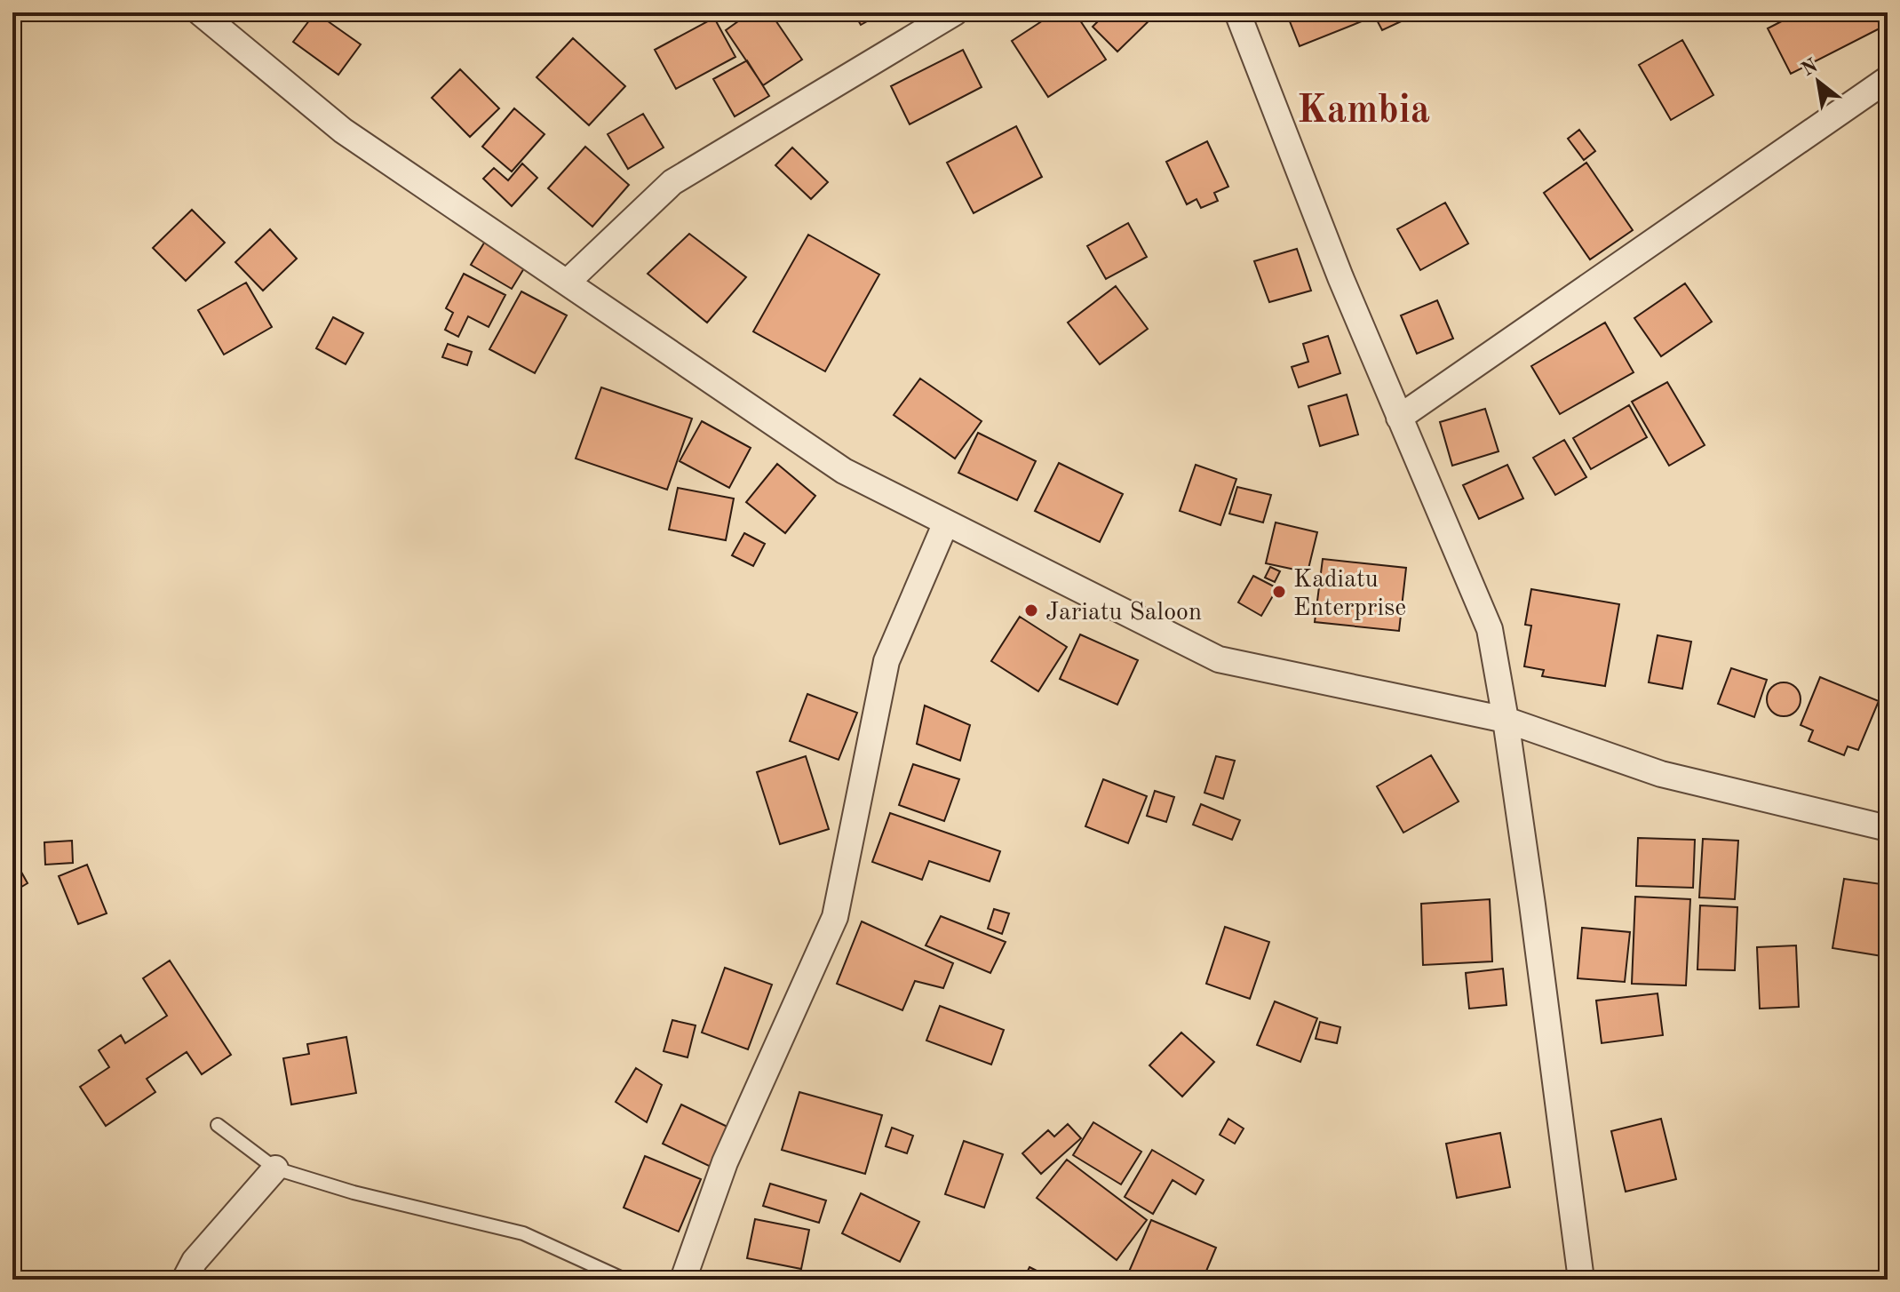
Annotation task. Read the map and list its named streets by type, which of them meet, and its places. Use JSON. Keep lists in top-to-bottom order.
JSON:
{
  "districts": ["Kambia"],
  "places": ["Kadiatu Enterprise", "Jariatu Saloon"],
  "north": "top left"
}
